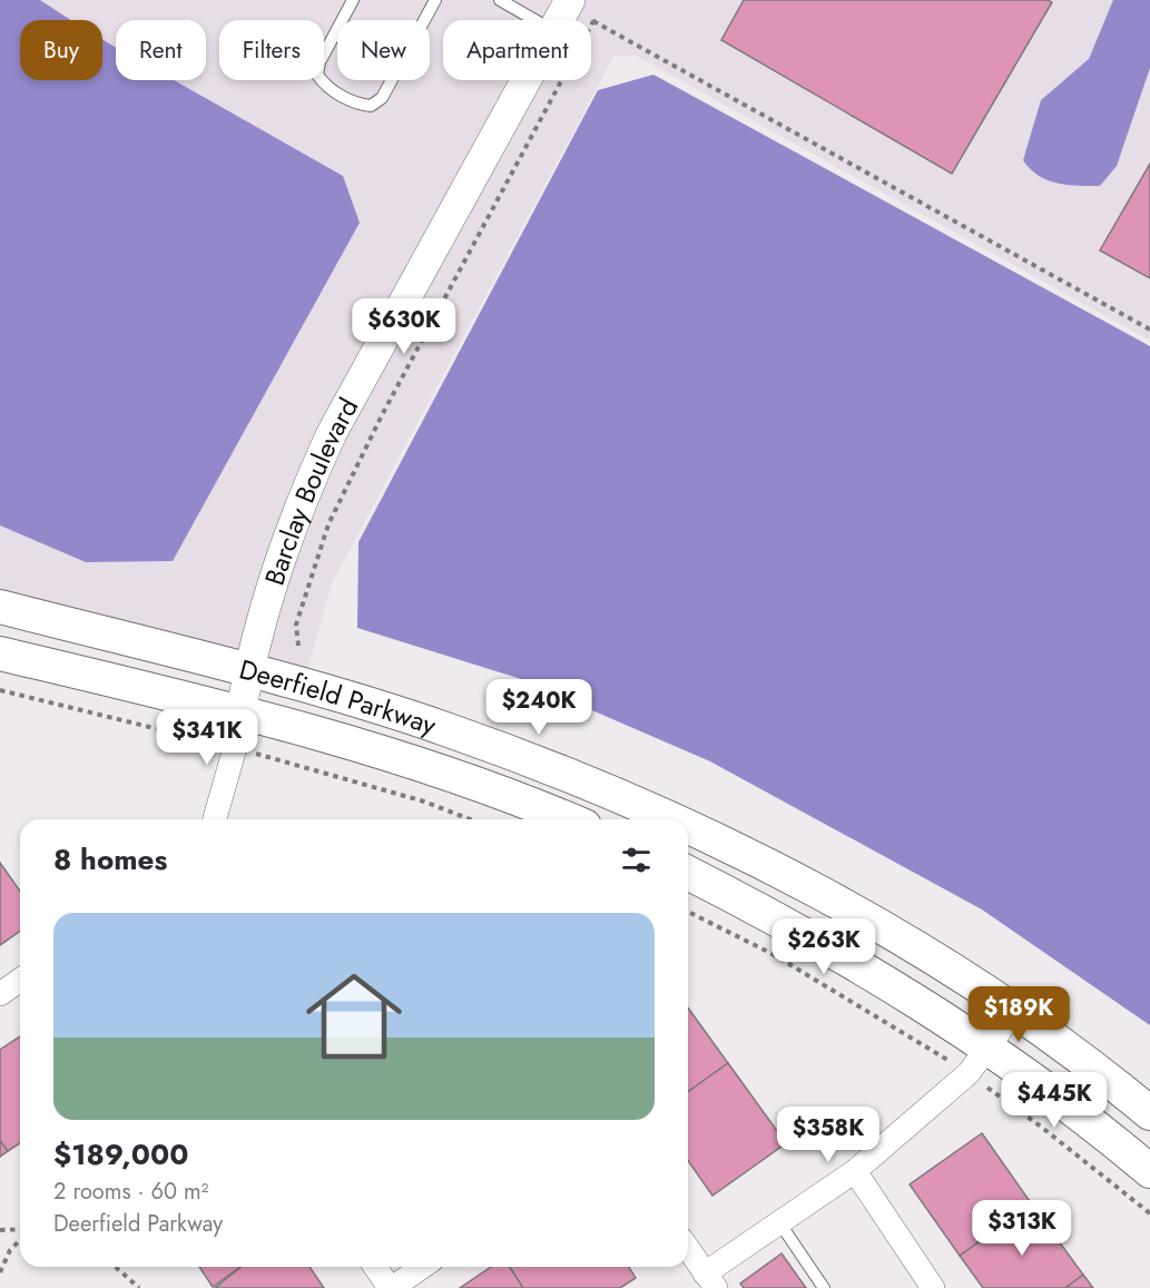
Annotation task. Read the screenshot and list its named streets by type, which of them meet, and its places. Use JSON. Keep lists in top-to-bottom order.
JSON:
{
  "streets": {
    "main road": ["Deerfield Parkway"],
    "street": ["Barclay Boulevard"]
  },
  "crossings": [
    ["Barclay Boulevard", "Deerfield Parkway"]
  ],
  "page": {
    "chip": [
      "Buy",
      "Rent",
      "Filters",
      "New",
      "Apartment"
    ],
    "price": [
      "$630K",
      "$240K",
      "$341K",
      "$263K",
      "$189K",
      "$445K",
      "$358K",
      "$313K"
    ],
    "heading": "8 homes",
    "list": [
      {
        "name": "$189,000",
        "note": "2 rooms · 60 m² · Deerfield Parkway"
      }
    ]
  }
}
